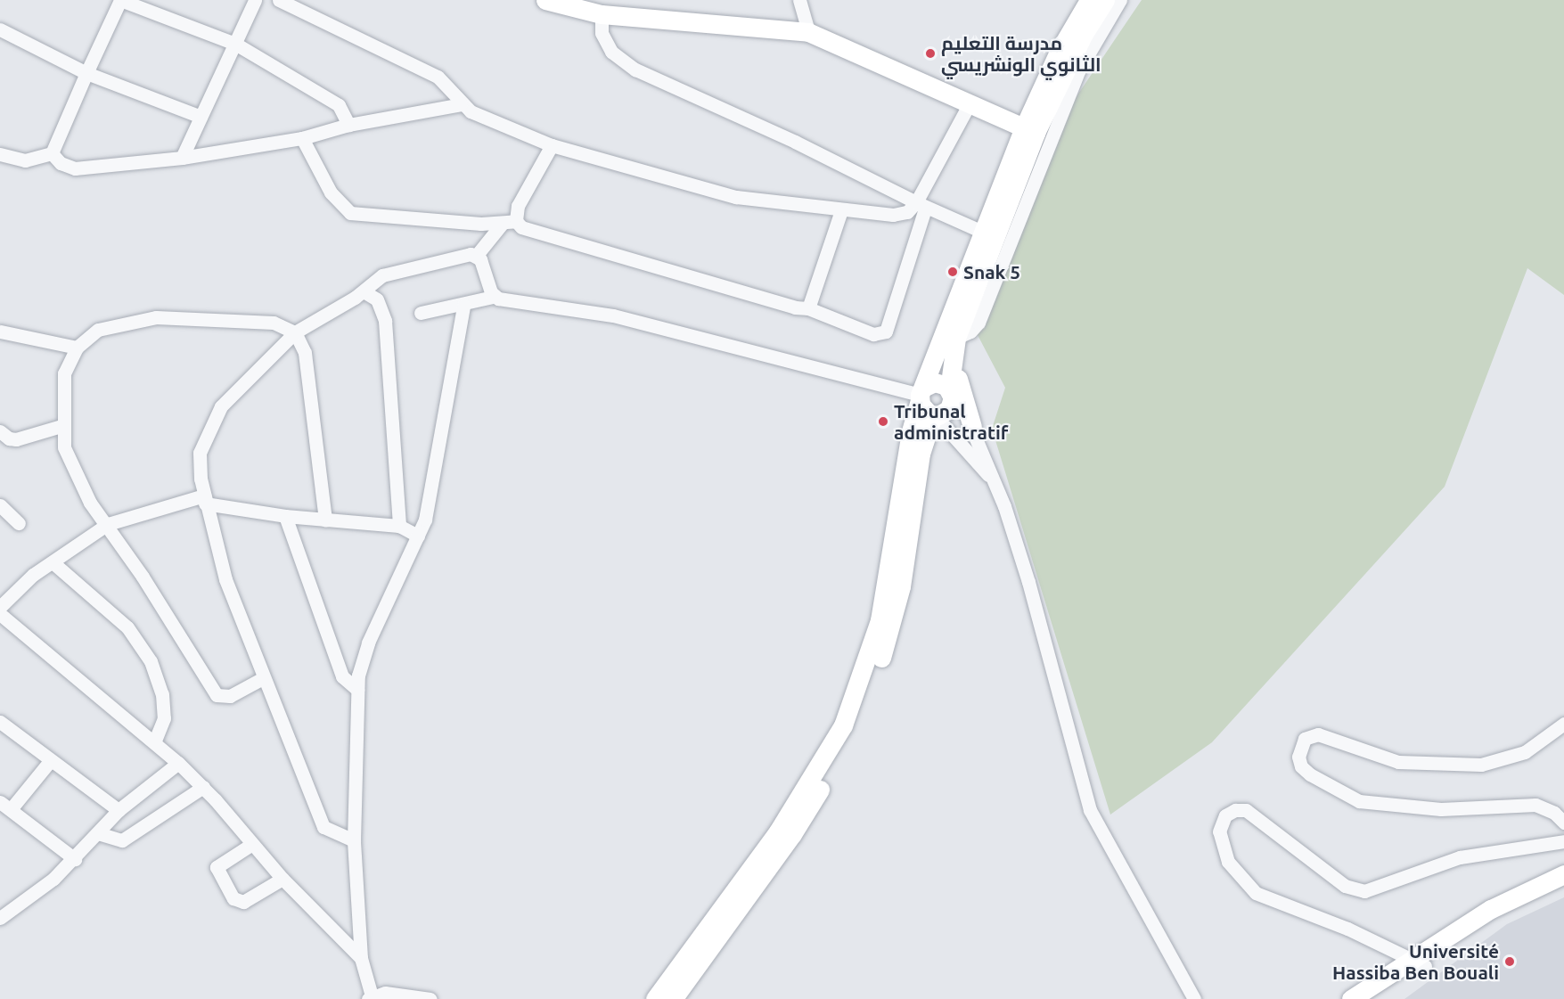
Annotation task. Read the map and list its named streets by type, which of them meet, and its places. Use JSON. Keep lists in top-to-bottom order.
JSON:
{
  "places": [
    "مدرسة التعليم الثانوي الونشريسي",
    "Snak 5",
    "Tribunal administratif",
    "Université Hassiba Ben Bouali"
  ]
}
